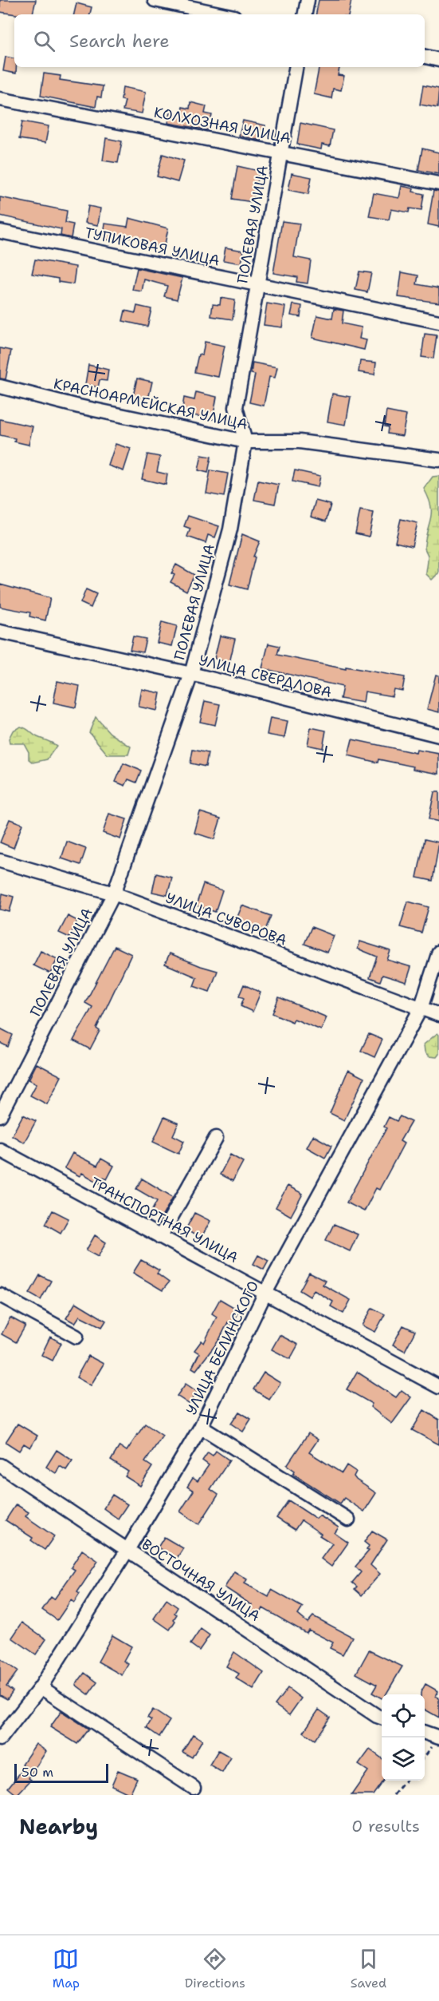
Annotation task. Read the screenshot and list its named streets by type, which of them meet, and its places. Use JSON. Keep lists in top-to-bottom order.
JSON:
{
  "streets": {
    "street": [
      "КОЛХОЗНАЯ УЛИЦА",
      "ПОЛЕВАЯ УЛИЦА",
      "ТУПИКОВАЯ УЛИЦА",
      "КРАСНОАРМЕЙСКАЯ УЛИЦА",
      "УЛИЦА СВЕРДЛОВА",
      "УЛИЦА СУВОРОВА",
      "ТРАНСПОРТНАЯ УЛИЦА",
      "УЛИЦА БЕЛИНСКОГО",
      "ВОСТОЧНАЯ УЛИЦА"
    ]
  },
  "crossings": [
    ["КОЛХОЗНАЯ УЛИЦА", "ПОЛЕВАЯ УЛИЦА"],
    ["ПОЛЕВАЯ УЛИЦА", "ТУПИКОВАЯ УЛИЦА"],
    ["ПОЛЕВАЯ УЛИЦА", "КРАСНОАРМЕЙСКАЯ УЛИЦА"],
    ["ПОЛЕВАЯ УЛИЦА", "УЛИЦА СВЕРДЛОВА"],
    ["ПОЛЕВАЯ УЛИЦА", "УЛИЦА СУВОРОВА"],
    ["УЛИЦА СУВОРОВА", "УЛИЦА БЕЛИНСКОГО"],
    ["ТРАНСПОРТНАЯ УЛИЦА", "УЛИЦА БЕЛИНСКОГО"],
    ["УЛИЦА БЕЛИНСКОГО", "ВОСТОЧНАЯ УЛИЦА"]
  ],
  "scale_bar": "50 m",
  "page": {
    "search": "Search here",
    "scale": "50 m",
    "heading": ["Nearby", "0 results"],
    "nav": ["Map", "Directions", "Saved"]
  }
}
